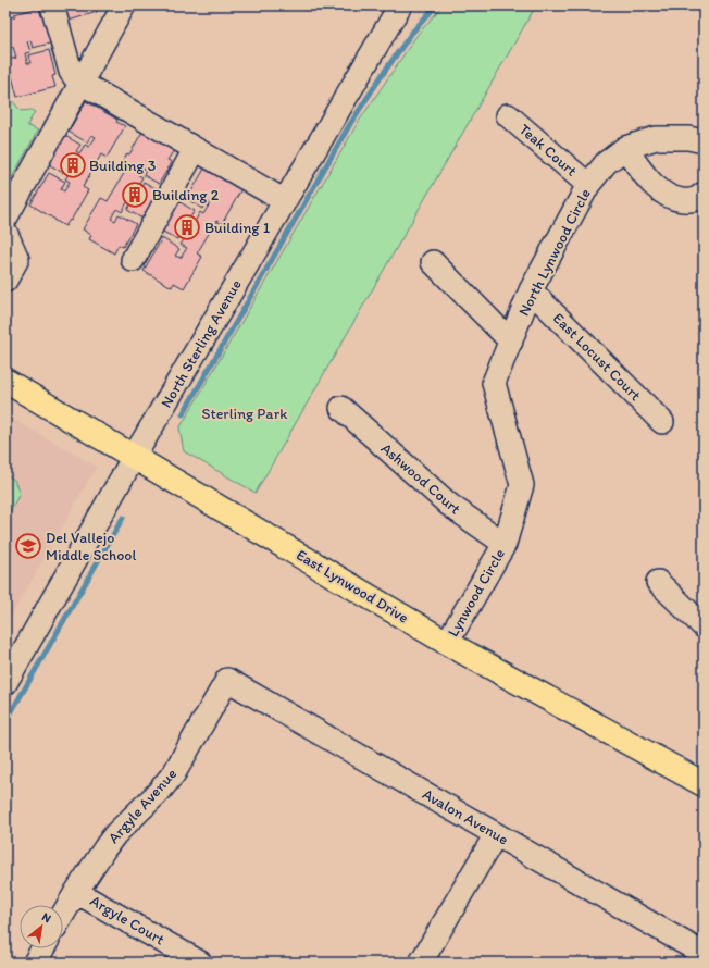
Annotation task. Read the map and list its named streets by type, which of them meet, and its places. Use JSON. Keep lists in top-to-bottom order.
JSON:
{
  "streets": {
    "main road": ["East Lynwood Drive"],
    "street": [
      "Teak Court",
      "North Lynwood Circle",
      "North Sterling Avenue",
      "East Locust Court",
      "Ashwood Court",
      "Lynwood Circle",
      "Argyle Avenue",
      "Avalon Avenue",
      "Argyle Court"
    ]
  },
  "crossings": [
    ["Teak Court", "North Lynwood Circle"],
    ["North Lynwood Circle", "East Locust Court"],
    ["North Lynwood Circle", "Ashwood Court"],
    ["North Lynwood Circle", "Lynwood Circle"],
    ["North Sterling Avenue", "East Lynwood Drive"],
    ["Ashwood Court", "Lynwood Circle"],
    ["East Lynwood Drive", "Lynwood Circle"],
    ["Argyle Avenue", "Avalon Avenue"],
    ["Argyle Avenue", "Argyle Court"]
  ],
  "parks": ["Sterling Park"],
  "places": {
    "building": ["Building 3", "Building 2", "Building 1"],
    "school or university": ["Del Vallejo Middle School"]
  },
  "north": "top right"
}
